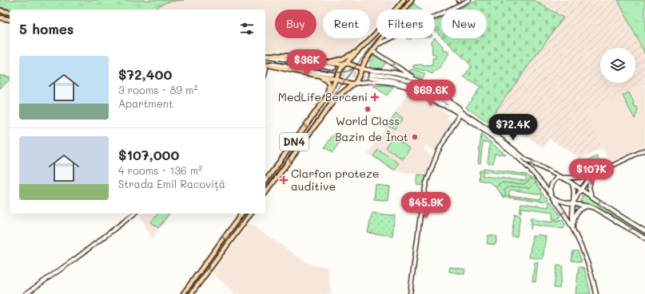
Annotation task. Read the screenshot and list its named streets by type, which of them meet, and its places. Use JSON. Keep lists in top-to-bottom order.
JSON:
{
  "streets": {
    "main road": ["DN4"]
  },
  "places": {
    "health": ["MedLife Berceni", "Clarfon proteze auditive"],
    "other": ["World Class", "Bazin de Înot"]
  },
  "page": {
    "chip": [
      "Buy",
      "Rent",
      "Filters",
      "New"
    ],
    "heading": "5 homes",
    "list": [
      {
        "name": "$72,400",
        "note": "3 rooms · 89 m² · Apartment"
      },
      {
        "name": "$107,000",
        "note": "4 rooms · 136 m² · Strada Emil Racoviță"
      }
    ],
    "price": [
      "$36K",
      "$69.6K",
      "$72.4K",
      "$107K",
      "$45.9K"
    ]
  }
}
